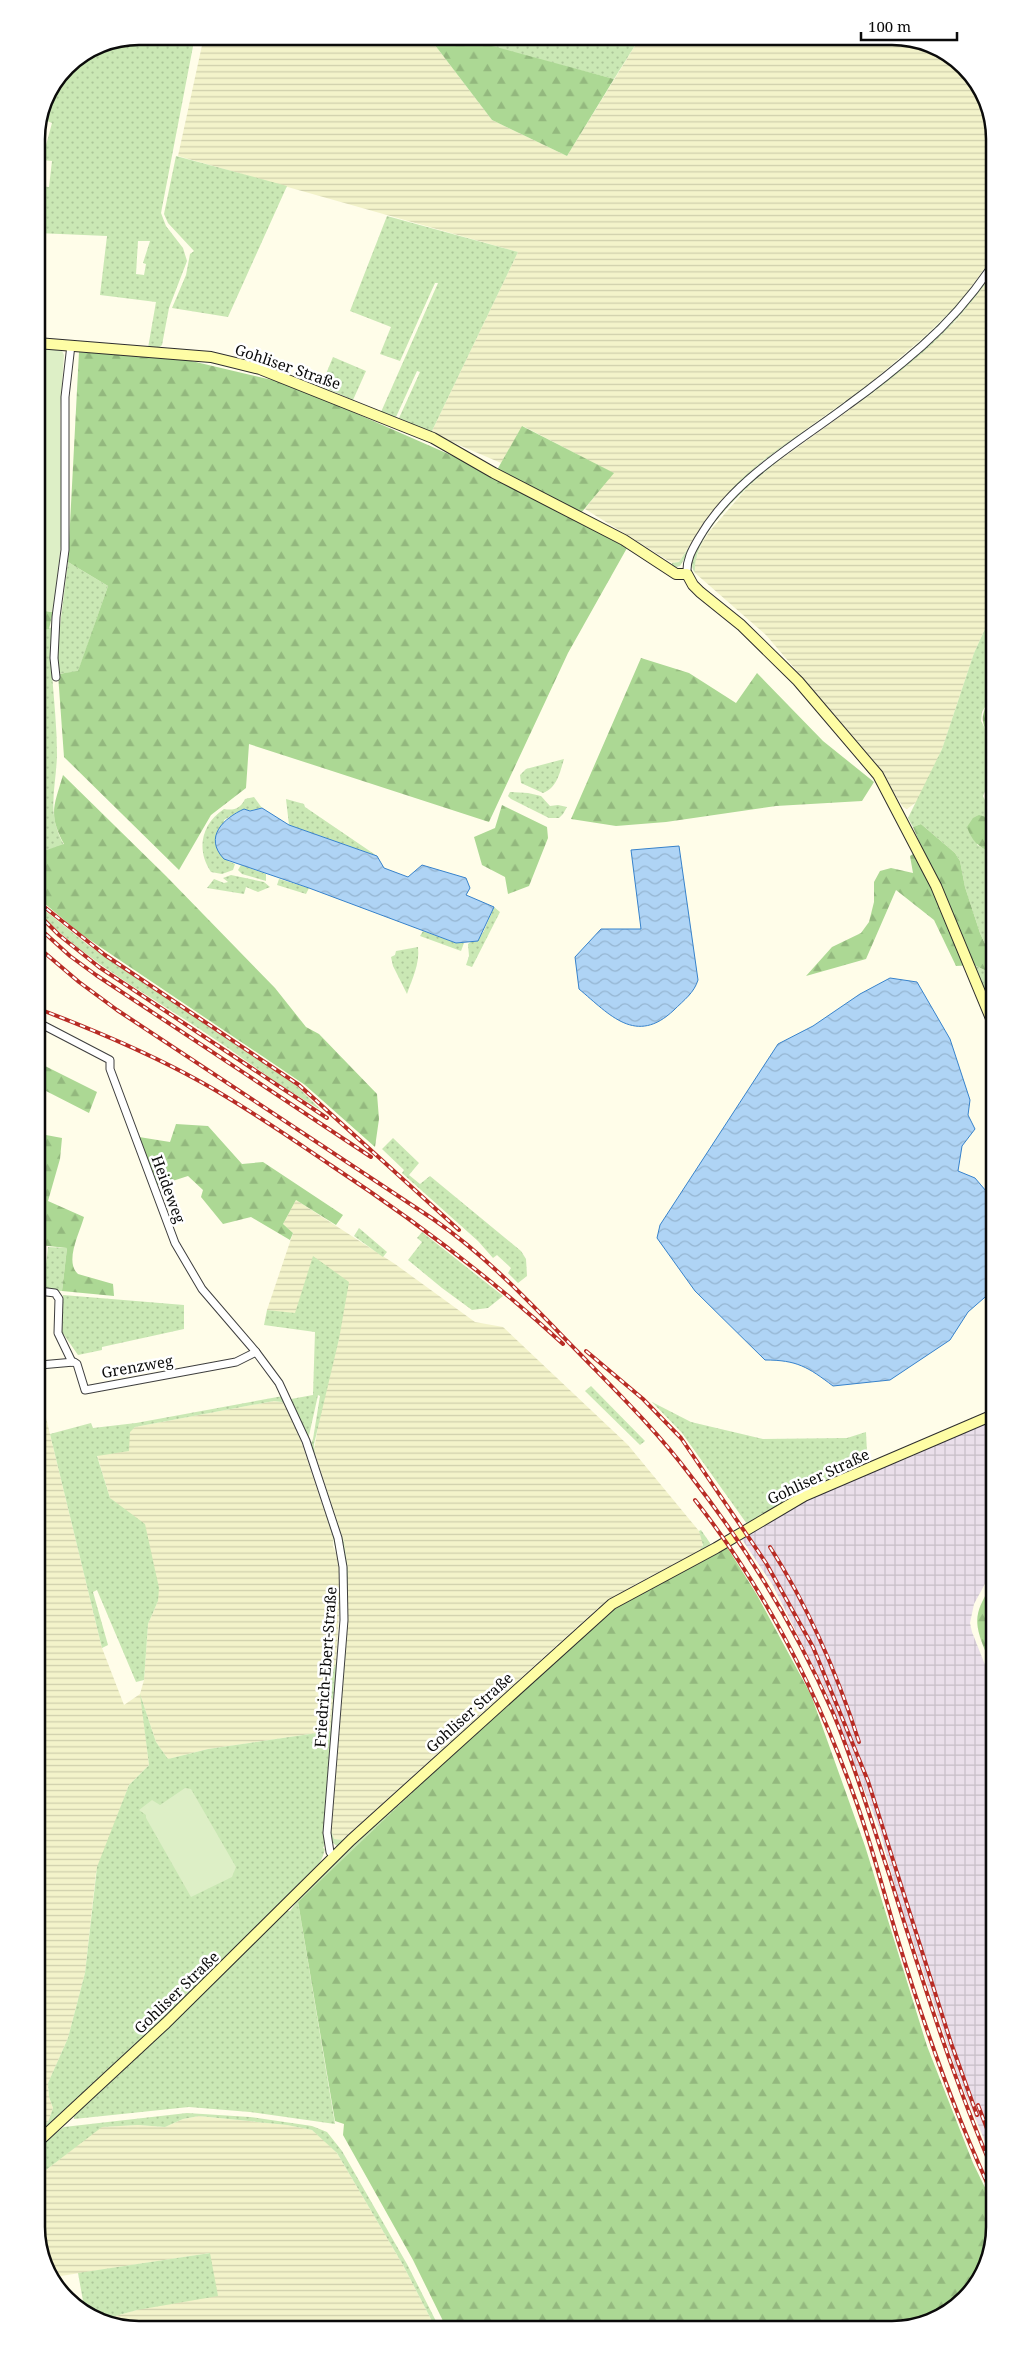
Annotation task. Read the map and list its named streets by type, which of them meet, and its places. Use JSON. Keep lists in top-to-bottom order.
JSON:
{
  "streets": {
    "street": [
      "Gohliser Straße",
      "Heideweg",
      "Grenzweg",
      "Friedrich-Ebert-Straße"
    ]
  },
  "crossings": [
    ["Gohliser Straße", "Friedrich-Ebert-Straße"],
    ["Heideweg", "Friedrich-Ebert-Straße"],
    ["Grenzweg", "Friedrich-Ebert-Straße"]
  ],
  "scale_bar": "100 m"
}
